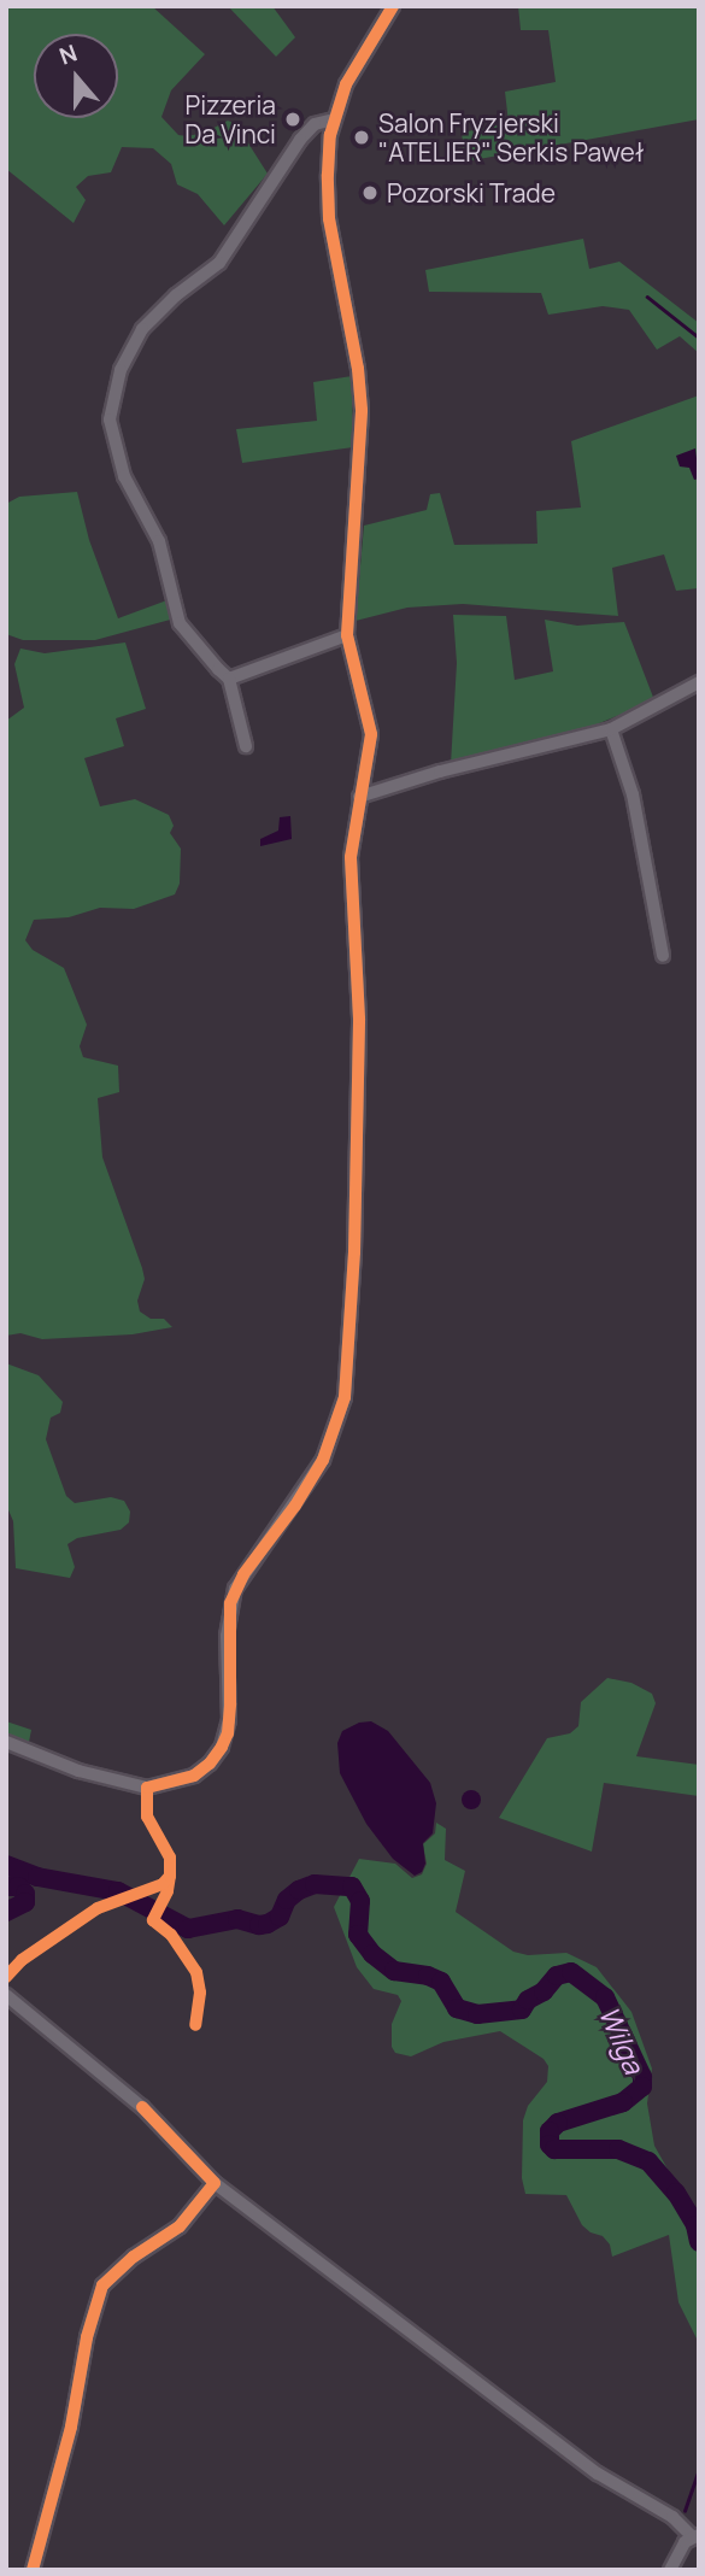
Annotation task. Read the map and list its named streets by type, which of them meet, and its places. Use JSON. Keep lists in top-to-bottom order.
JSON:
{
  "water": ["Wilga"],
  "places": ["Pizzeria Da Vinci", "Salon Fryzjerski \"ATELIER\" Serkis Paweł", "Pozorski Trade"],
  "north": "top"
}
